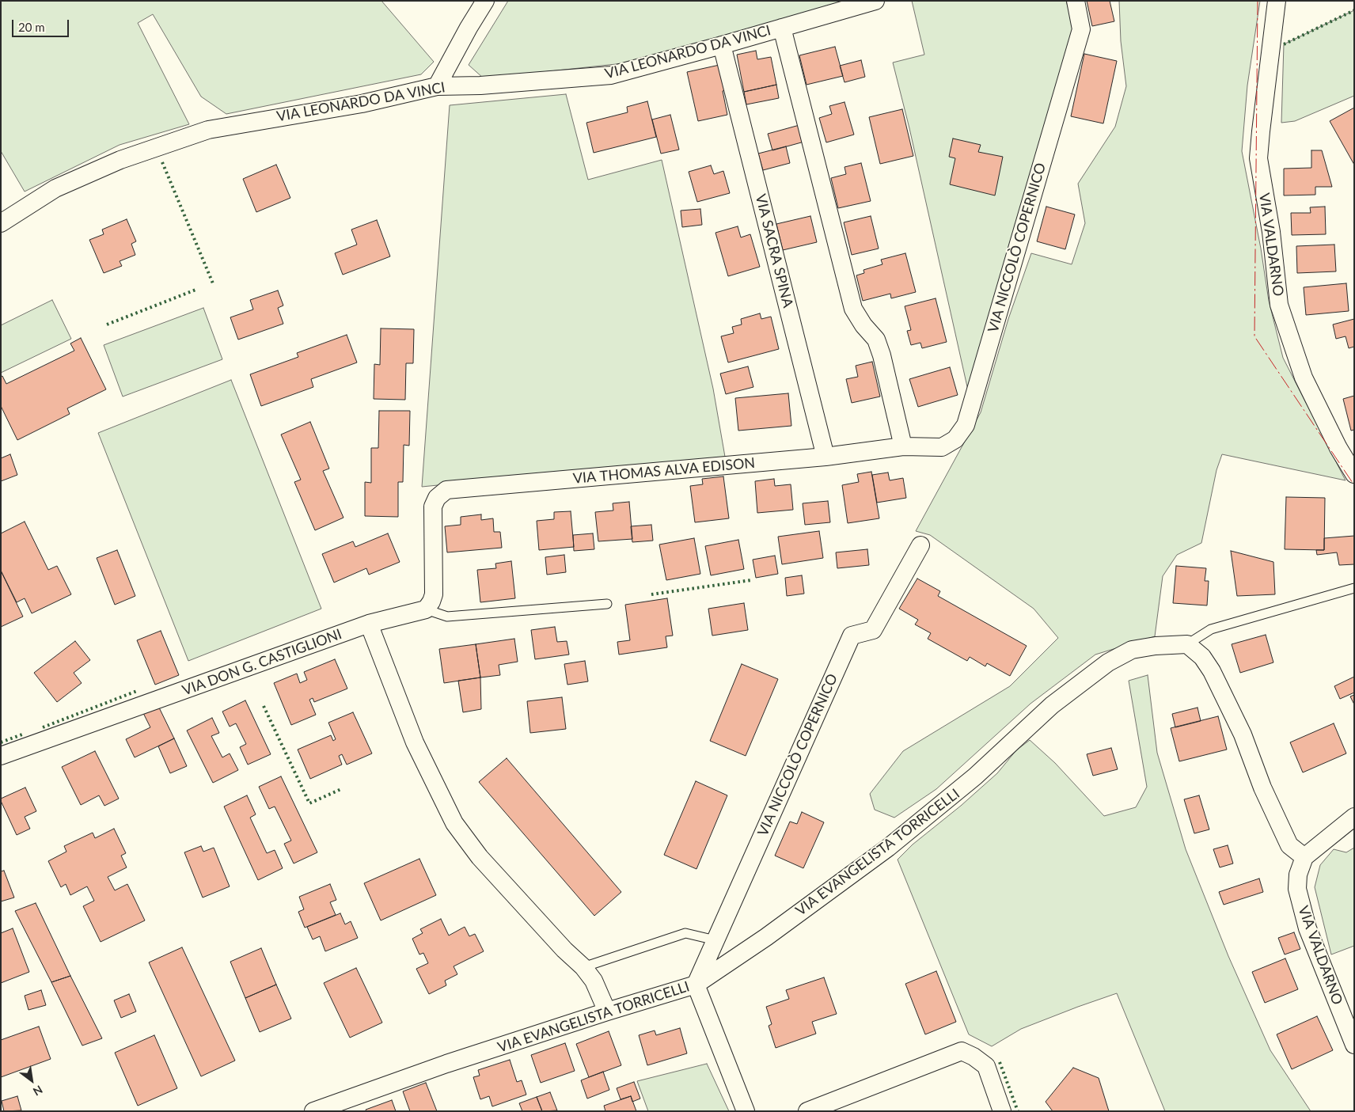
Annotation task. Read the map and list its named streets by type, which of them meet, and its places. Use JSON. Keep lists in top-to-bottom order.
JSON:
{
  "streets": {
    "street": [
      "VIA LEONARDO DA VINCI",
      "VIA VALDARNO",
      "VIA NICCOLÒ COPERNICO",
      "VIA SACRA SPINA",
      "VIA THOMAS ALVA EDISON",
      "VIA DON G. CASTIGLIONI",
      "VIA EVANGELISTA TORRICELLI"
    ]
  },
  "crossings": [
    ["VIA LEONARDO DA VINCI", "VIA SACRA SPINA"],
    ["VIA NICCOLÒ COPERNICO", "VIA THOMAS ALVA EDISON"],
    ["VIA NICCOLÒ COPERNICO", "VIA EVANGELISTA TORRICELLI"],
    ["VIA SACRA SPINA", "VIA THOMAS ALVA EDISON"],
    ["VIA THOMAS ALVA EDISON", "VIA DON G. CASTIGLIONI"]
  ],
  "scale_bar": "20 m",
  "north": "bottom right"
}
